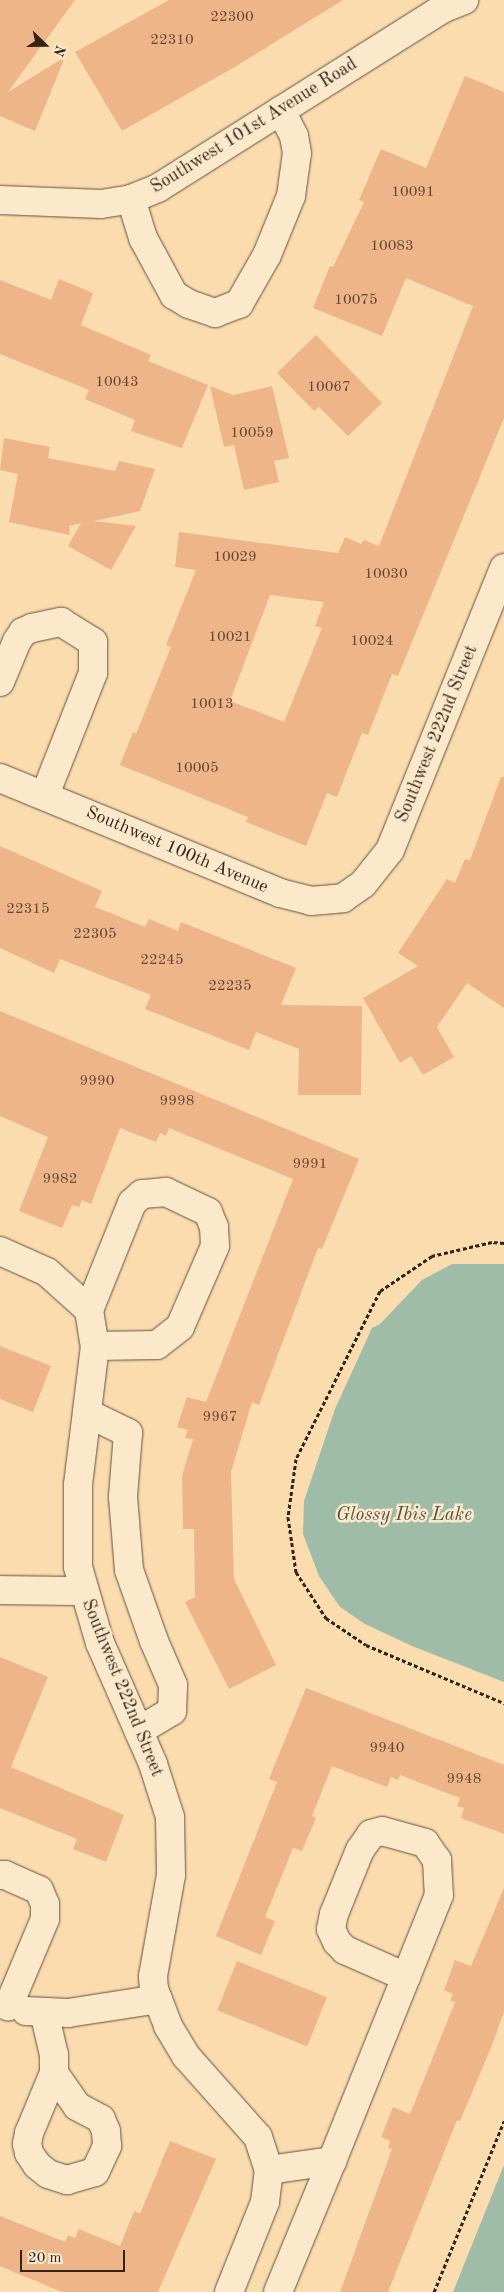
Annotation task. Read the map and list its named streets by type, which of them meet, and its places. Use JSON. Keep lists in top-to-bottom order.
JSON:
{
  "streets": {
    "street": ["Southwest 101st Avenue Road", "Southwest 222nd Street", "Southwest 100th Avenue"]
  },
  "crossings": [
    ["Southwest 222nd Street", "Southwest 100th Avenue"]
  ],
  "water": ["Glossy Ibis Lake"],
  "house_numbers": [
    "22300",
    "22310",
    "10091",
    "10083",
    "10075",
    "10043",
    "10067",
    "10059",
    "10029",
    "10030",
    "10021",
    "10024",
    "10013",
    "10005",
    "22315",
    "22305",
    "22245",
    "22235",
    "9990",
    "9998",
    "9991",
    "9982",
    "9967",
    "9940",
    "9948"
  ],
  "scale_bar": "20 m",
  "north": "right"
}
